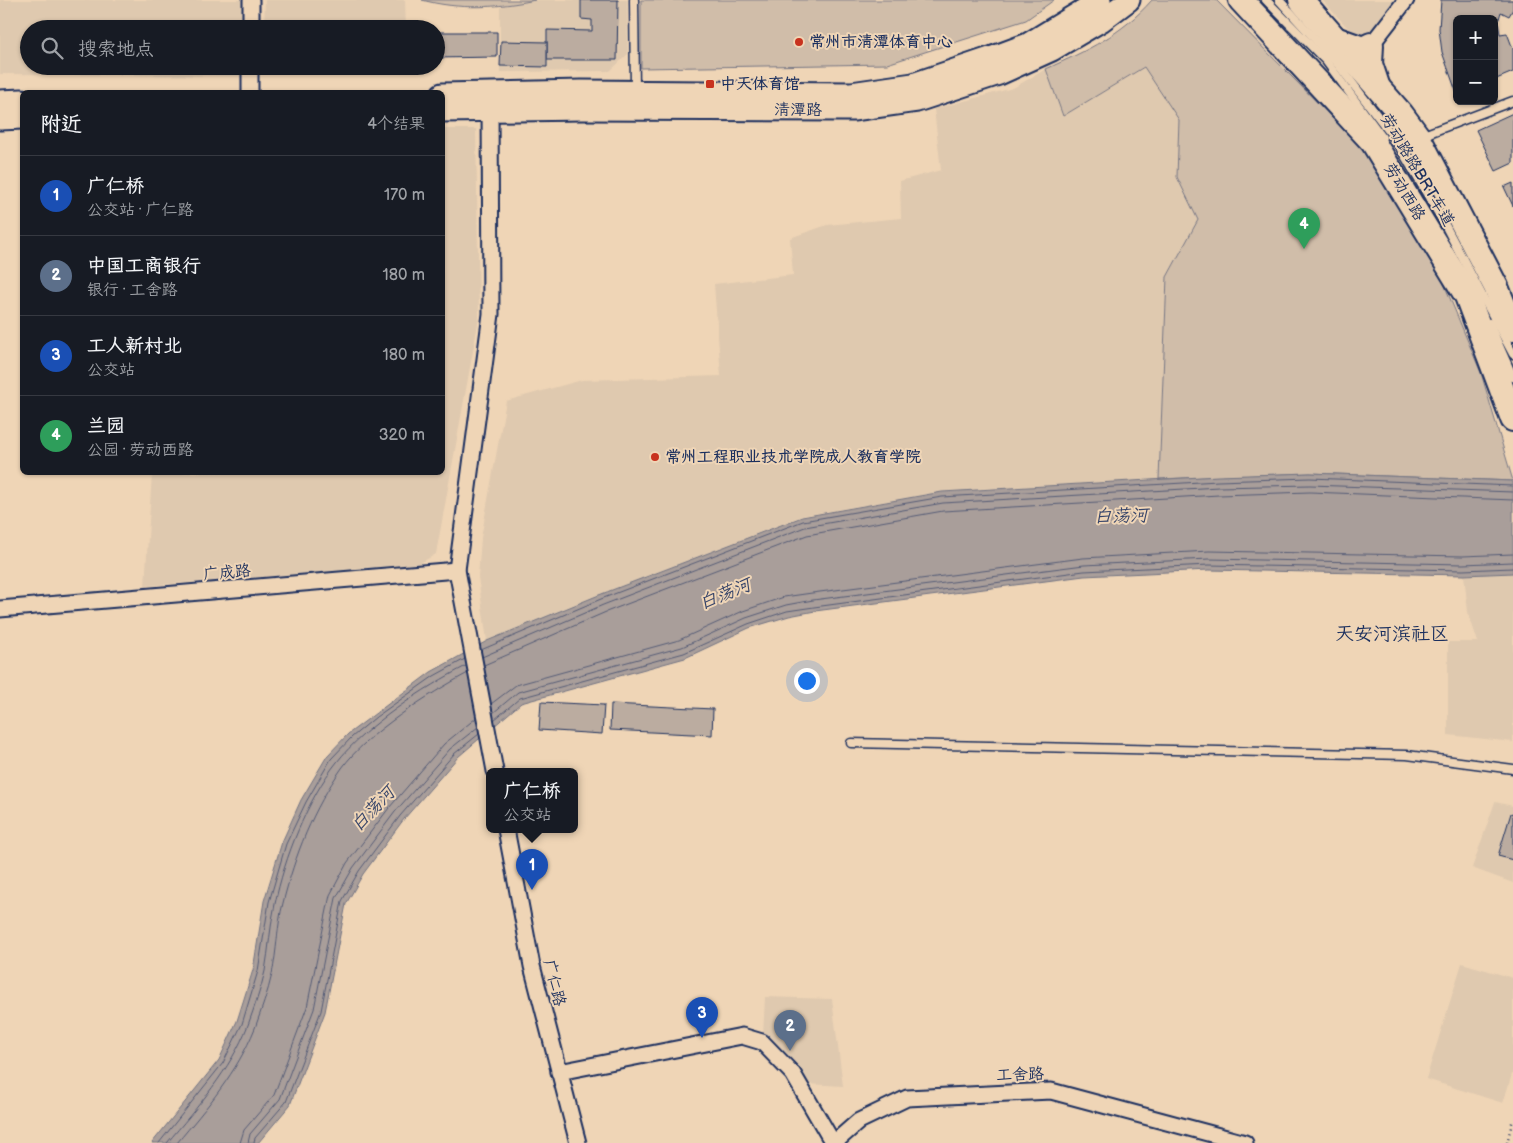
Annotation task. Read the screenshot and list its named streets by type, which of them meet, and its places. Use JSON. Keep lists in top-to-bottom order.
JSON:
{
  "streets": {
    "main road": ["清潭路", "劳动西路"],
    "street": ["广成路", "广仁路", "工舍路"],
    "lane": ["劳动路路BRT车道"]
  },
  "districts": ["天安河滨社区"],
  "water": ["白荡河"],
  "places": {
    "other": ["常州市清潭体育中心", "常州工程职业技术学院成人教育学院"],
    "transit": ["中天体育馆"]
  },
  "page": {
    "map_buttons": ["+", "−"],
    "search": "搜索地点",
    "heading": ["附近", "4个结果"],
    "list": [
      {
        "mark": "1",
        "name": "广仁桥",
        "note": "公交站 · 广仁路",
        "value": "170 m"
      },
      {
        "mark": "2",
        "name": "中国工商银行",
        "note": "银行 · 工舍路",
        "value": "180 m"
      },
      {
        "mark": "3",
        "name": "工人新村北",
        "note": "公交站",
        "value": "180 m"
      },
      {
        "mark": "4",
        "name": "兰园",
        "note": "公园 · 劳动西路",
        "value": "320 m"
      }
    ],
    "pins": [
      "4",
      "1",
      "3",
      "2"
    ],
    "popup": ["广仁桥", "公交站"]
  }
}
